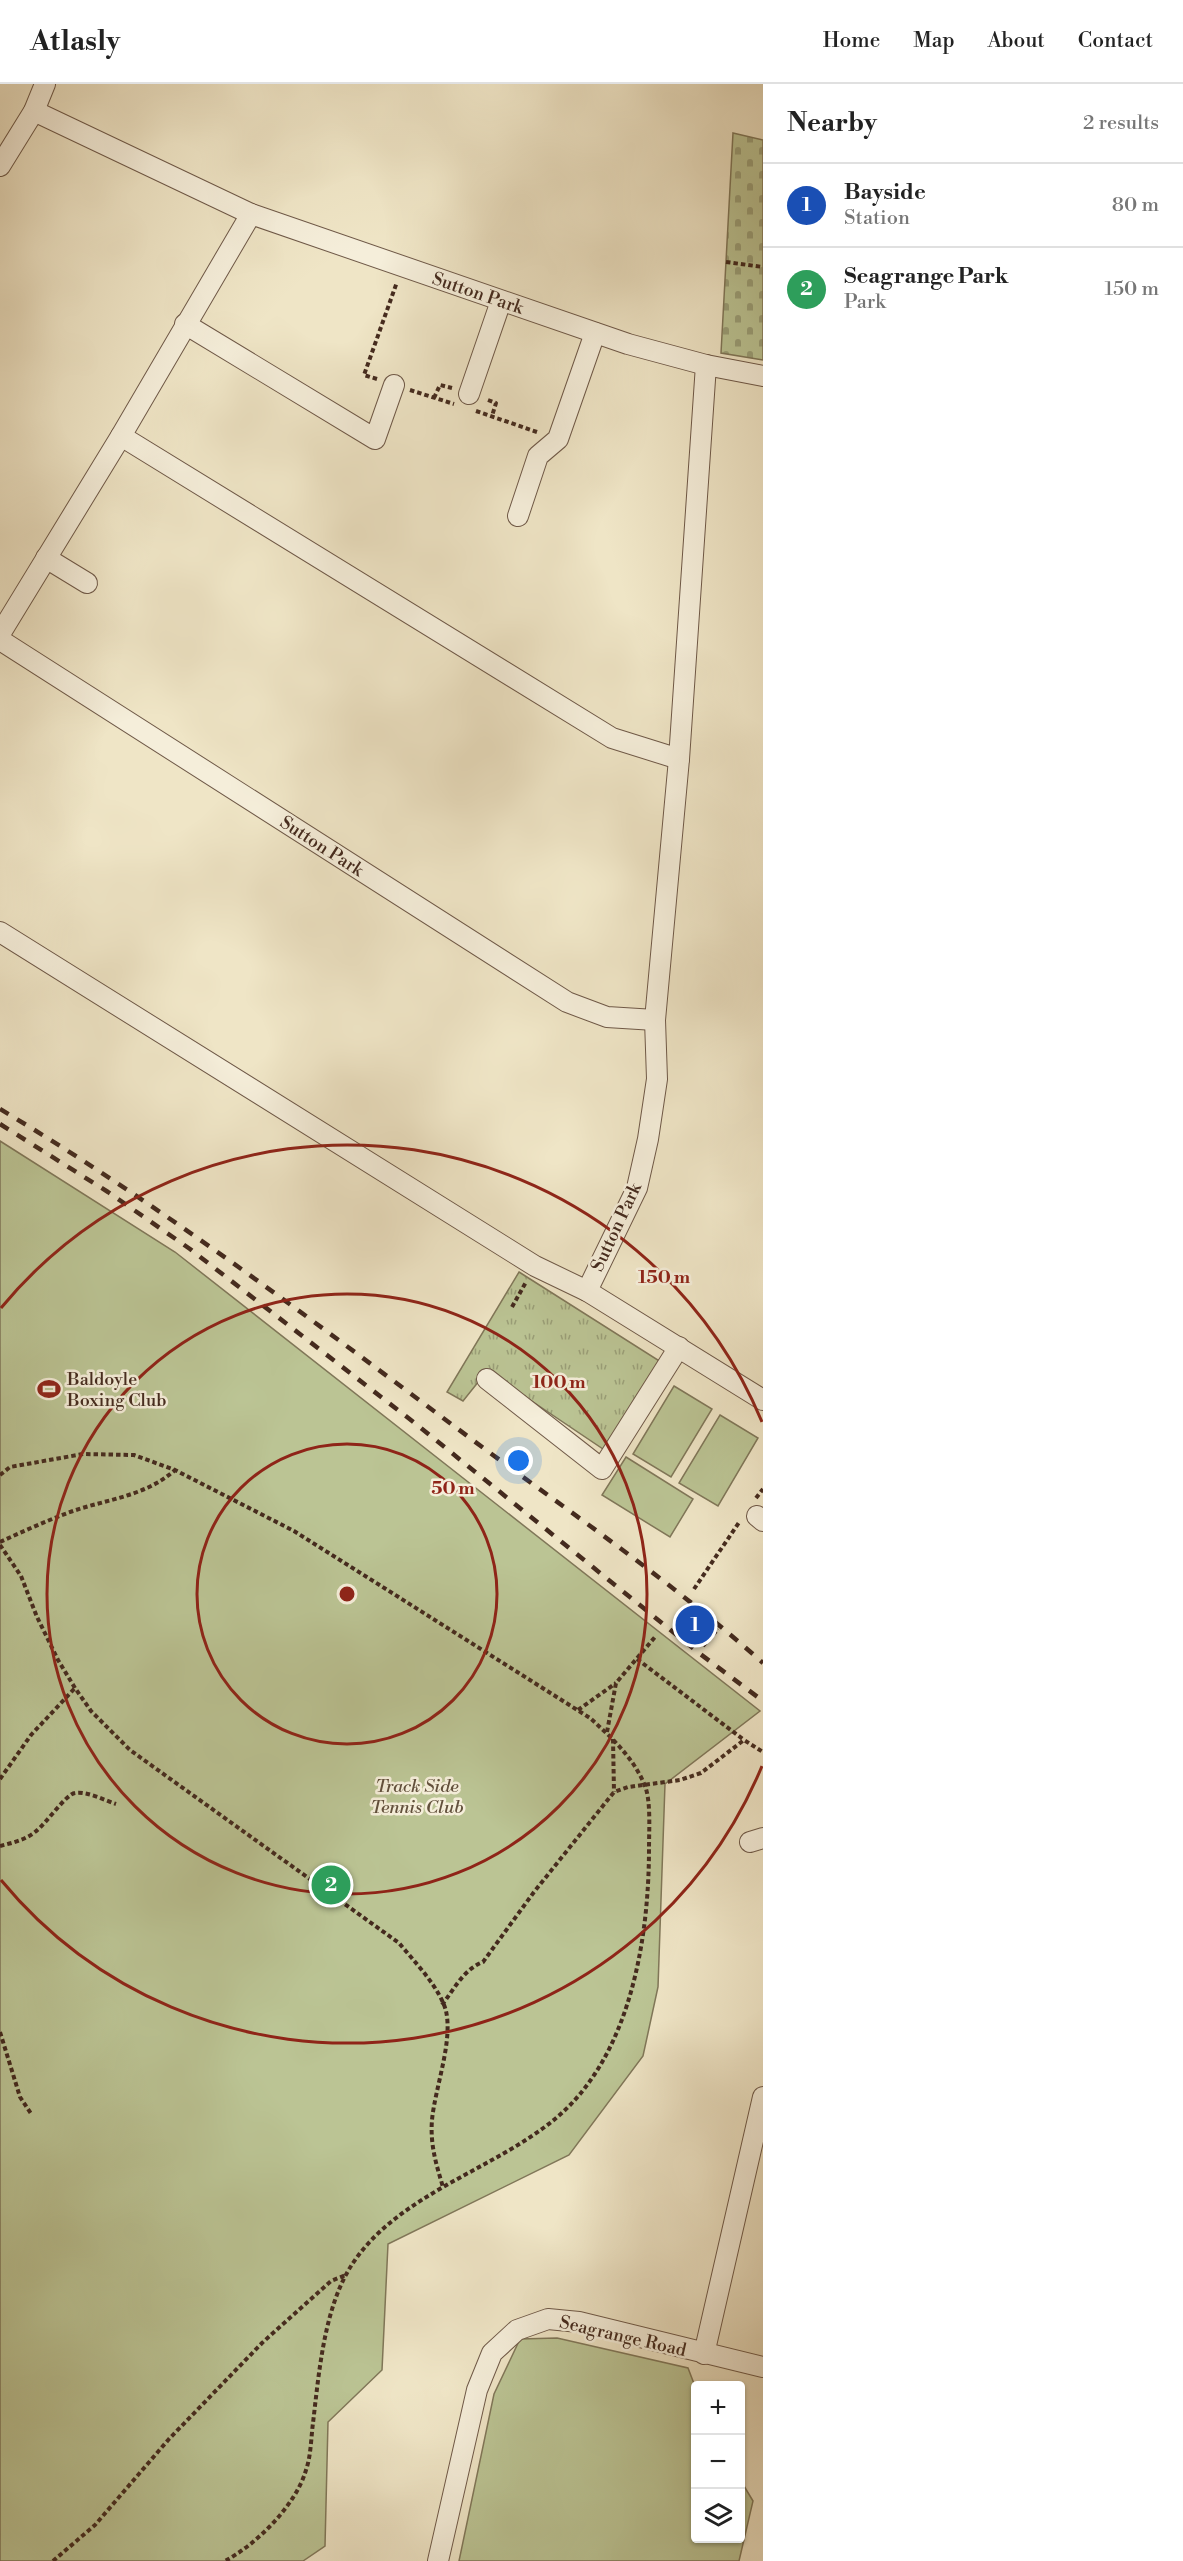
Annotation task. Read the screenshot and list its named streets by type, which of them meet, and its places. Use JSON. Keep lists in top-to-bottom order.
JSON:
{
  "streets": {
    "street": ["Sutton Park", "Seagrange Road"]
  },
  "parks": ["Track Side Tennis Club"],
  "places": {
    "sports": ["Baldoyle Boxing Club"]
  },
  "page": {
    "header": "Atlasly",
    "nav": [
      "Home",
      "Map",
      "About",
      "Contact"
    ],
    "heading": ["Nearby", "2 results"],
    "list": [
      {
        "mark": "1",
        "name": "Bayside",
        "note": "Station",
        "value": "80 m"
      },
      {
        "mark": "2",
        "name": "Seagrange Park",
        "note": "Park",
        "value": "150 m"
      }
    ],
    "pins": ["1", "2"],
    "map_buttons": ["+", "−"]
  },
  "rings": ["150 m", "100 m", "50 m"]
}
